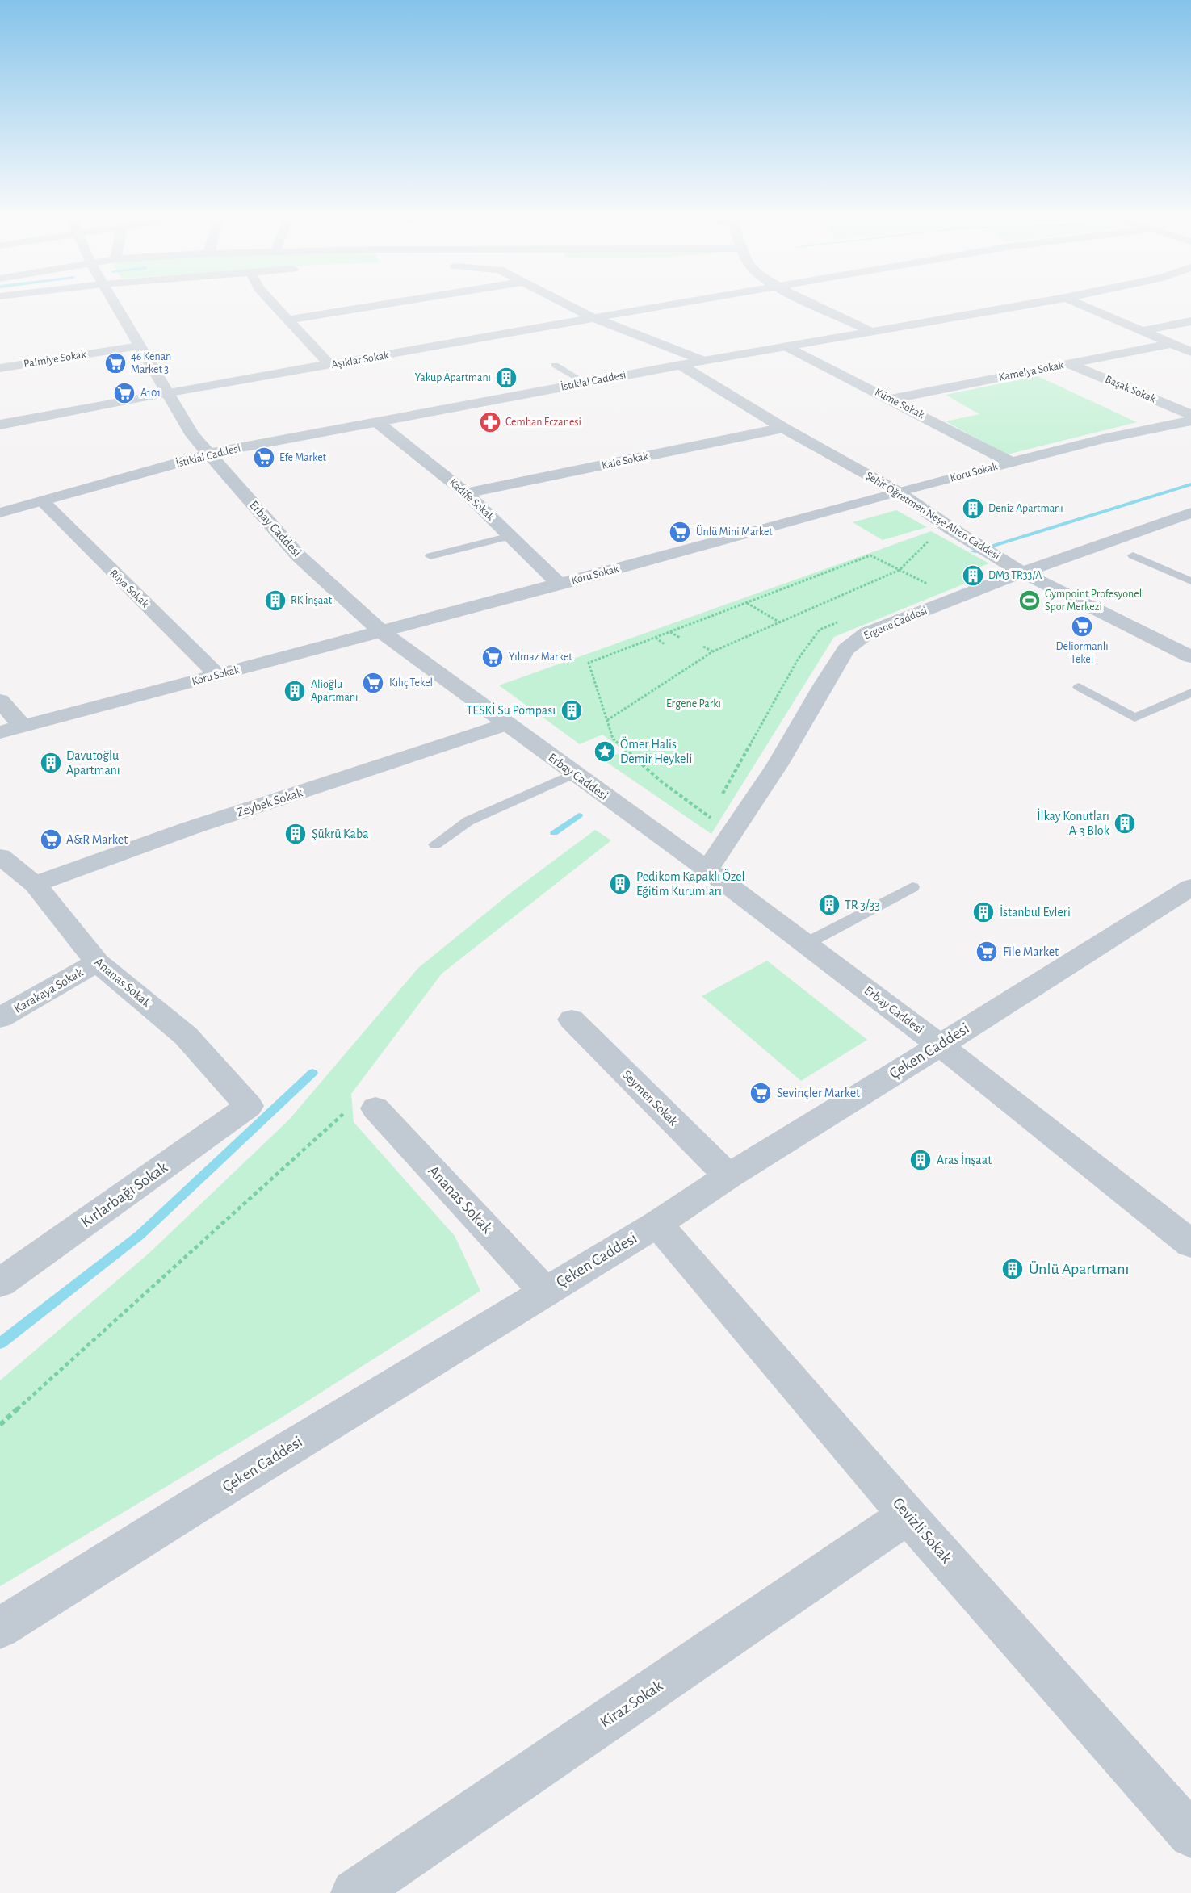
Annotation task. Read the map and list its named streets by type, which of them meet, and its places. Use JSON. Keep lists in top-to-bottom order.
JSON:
{
  "streets": {
    "street": [
      "Palmiye Sokak",
      "Aşıklar Sokak",
      "Kamelya Sokak",
      "İstiklal Caddesi",
      "Başak Sokak",
      "Küme Sokak",
      "Kale Sokak",
      "Koru Sokak",
      "Kadife Sokak",
      "Şehit Öğretmen Neşe Alten Caddesi",
      "Erbay Caddesi",
      "Rüya Sokak",
      "Ergene Caddesi",
      "Zeybek Sokak",
      "Ananas Sokak",
      "Karakaya Sokak",
      "Çeken Caddesi",
      "Seymen Sokak",
      "Kırlarbağı Sokak",
      "Cevizli Sokak",
      "Kiraz Sokak"
    ]
  },
  "crossings": [
    ["Palmiye Sokak", "Erbay Caddesi"],
    ["Aşıklar Sokak", "Erbay Caddesi"],
    ["Kamelya Sokak", "Başak Sokak"],
    ["Kamelya Sokak", "Küme Sokak"],
    ["İstiklal Caddesi", "Küme Sokak"],
    ["İstiklal Caddesi", "Kadife Sokak"],
    ["İstiklal Caddesi", "Şehit Öğretmen Neşe Alten Caddesi"],
    ["İstiklal Caddesi", "Erbay Caddesi"],
    ["İstiklal Caddesi", "Rüya Sokak"],
    ["Küme Sokak", "Koru Sokak"],
    ["Kale Sokak", "Kadife Sokak"],
    ["Kale Sokak", "Şehit Öğretmen Neşe Alten Caddesi"],
    ["Koru Sokak", "Kadife Sokak"],
    ["Koru Sokak", "Şehit Öğretmen Neşe Alten Caddesi"],
    ["Koru Sokak", "Erbay Caddesi"],
    ["Koru Sokak", "Rüya Sokak"],
    ["Şehit Öğretmen Neşe Alten Caddesi", "Ergene Caddesi"],
    ["Erbay Caddesi", "Ergene Caddesi"],
    ["Erbay Caddesi", "Zeybek Sokak"],
    ["Erbay Caddesi", "Çeken Caddesi"],
    ["Zeybek Sokak", "Ananas Sokak"],
    ["Ananas Sokak", "Karakaya Sokak"],
    ["Ananas Sokak", "Çeken Caddesi"],
    ["Ananas Sokak", "Kırlarbağı Sokak"],
    ["Çeken Caddesi", "Seymen Sokak"],
    ["Çeken Caddesi", "Cevizli Sokak"],
    ["Cevizli Sokak", "Kiraz Sokak"]
  ],
  "parks": ["Ergene Parkı"],
  "places": {
    "supermarket": [
      "46 Kenan Market 3",
      "A101",
      "Efe Market",
      "Ünlü Mini Market",
      "Deliormanlı Tekel",
      "Yılmaz Market",
      "Kılıç Tekel",
      "A&R Market",
      "File Market",
      "Sevinçler Market"
    ],
    "building": [
      "Yakup Apartmanı",
      "Deniz Apartmanı",
      "DM3 TR33/A",
      "RK İnşaat",
      "Alioğlu Apartmanı",
      "TESKİ Su Pompası",
      "Davutoğlu Apartmanı",
      "İlkay Konutları A-3 Blok",
      "Şükrü Kaba",
      "Pedikom Kapaklı Özel Eğitim Kurumları",
      "TR 3/33",
      "İstanbul Evleri",
      "Aras İnşaat",
      "Ünlü Apartmanı"
    ],
    "pharmacy": ["Cemhan Eczanesi"],
    "sports": ["Gympoint Profesyonel Spor Merkezi"],
    "place": ["Ömer Halis Demir Heykeli"]
  }
}
